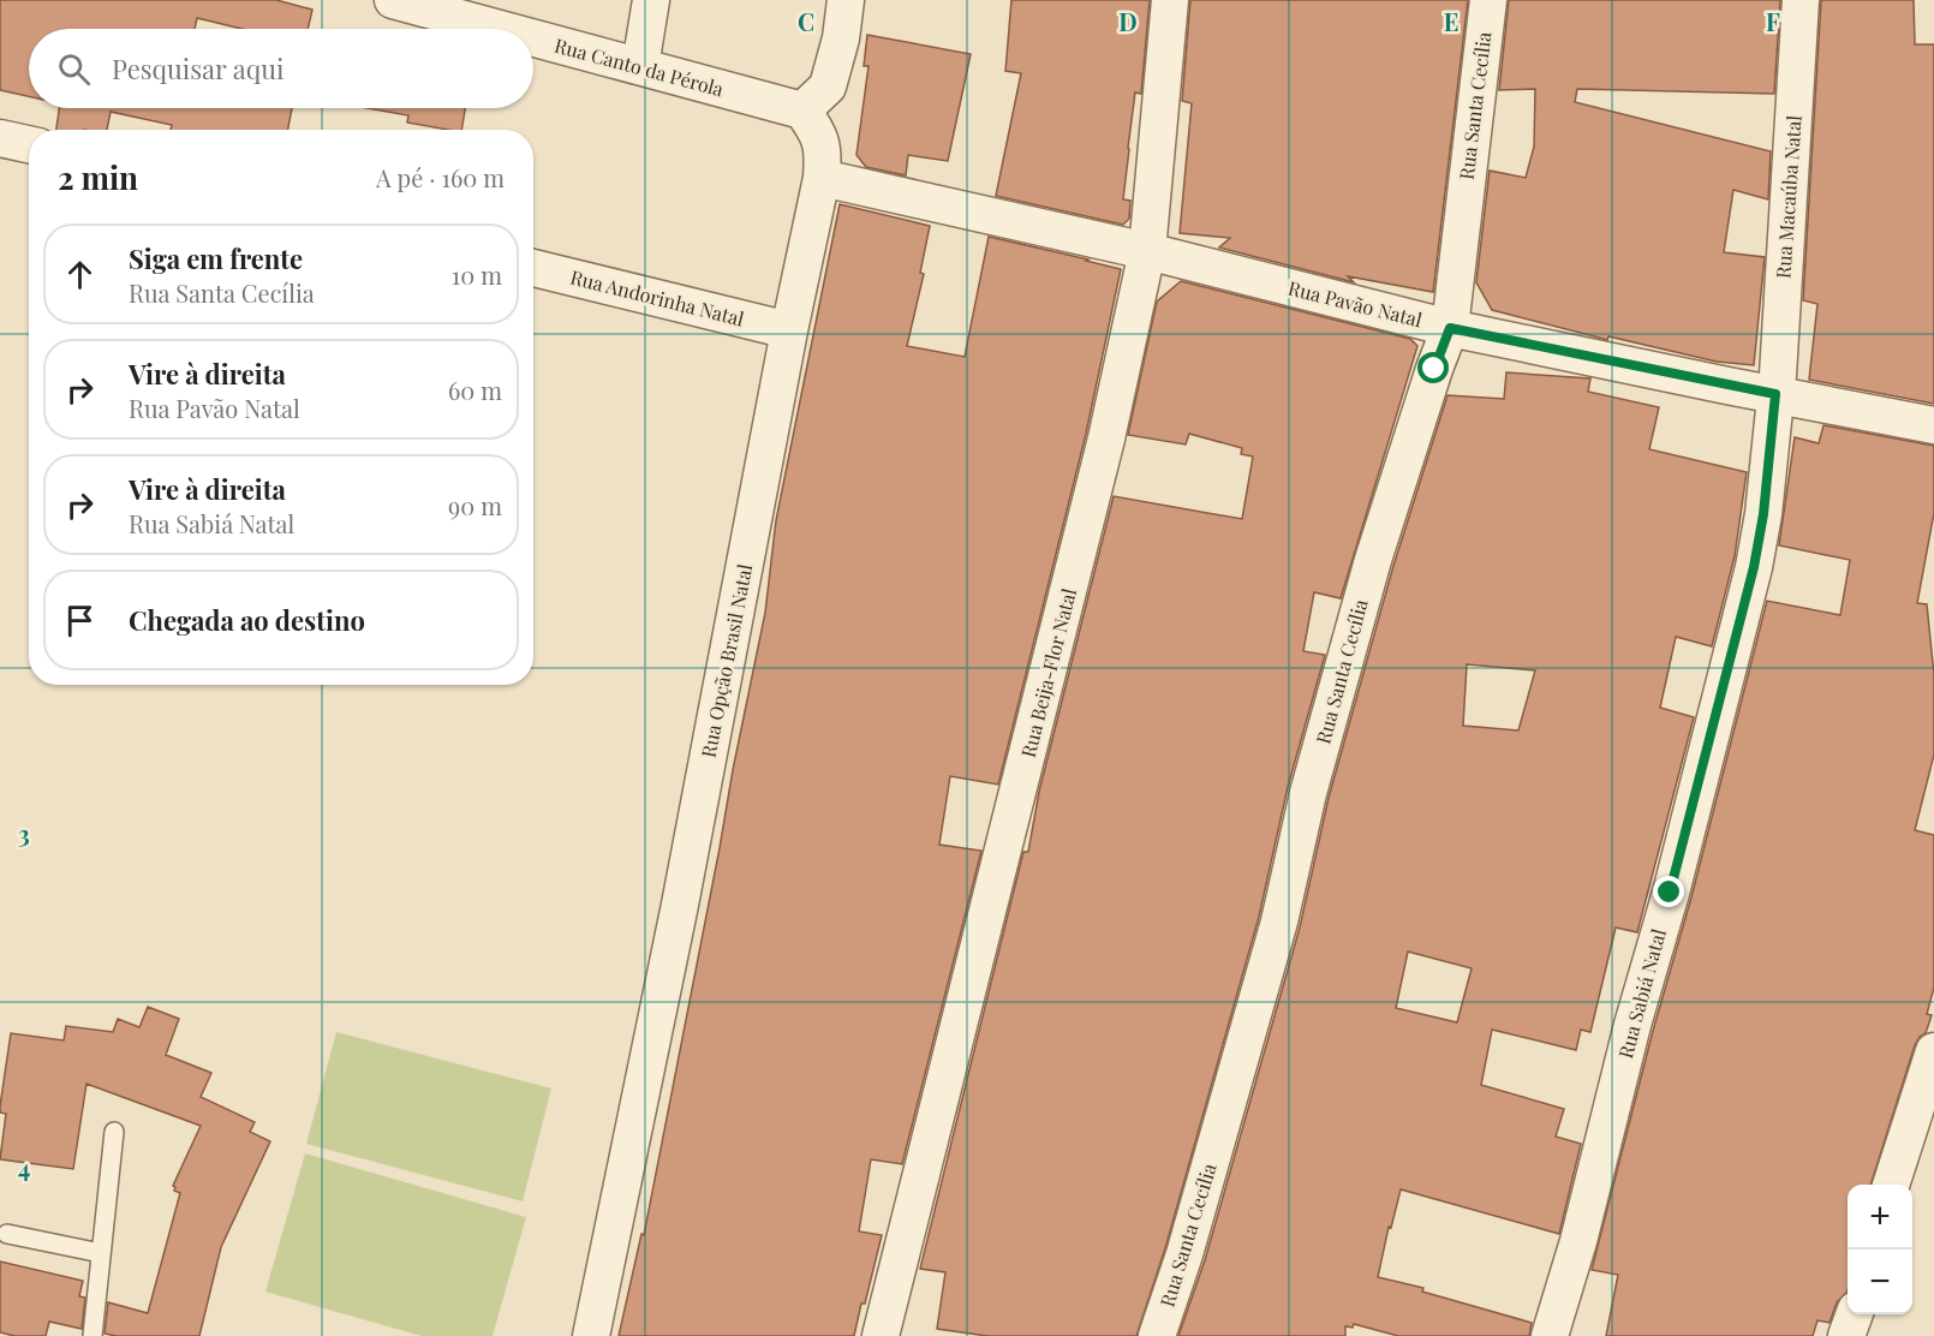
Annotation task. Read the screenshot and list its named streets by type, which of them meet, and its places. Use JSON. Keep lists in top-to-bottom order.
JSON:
{
  "streets": {
    "street": [
      "Rua Canto da Pérola",
      "Rua Santa Cecília",
      "Rua Macaúba Natal",
      "Rua Andorinha Natal",
      "Rua Pavão Natal",
      "Rua Opção Brasil Natal",
      "Rua Beija-Flor Natal",
      "Rua Sabiá Natal"
    ]
  },
  "crossings": [
    ["Rua Canto da Pérola", "Rua Opção Brasil Natal"],
    ["Rua Santa Cecília", "Rua Pavão Natal"],
    ["Rua Macaúba Natal", "Rua Pavão Natal"],
    ["Rua Macaúba Natal", "Rua Sabiá Natal"],
    ["Rua Andorinha Natal", "Rua Opção Brasil Natal"],
    ["Rua Pavão Natal", "Rua Opção Brasil Natal"],
    ["Rua Pavão Natal", "Rua Beija-Flor Natal"],
    ["Rua Pavão Natal", "Rua Sabiá Natal"]
  ],
  "page": {
    "search": "Pesquisar aqui",
    "heading": ["2 min", "A pé · 160 m"],
    "list": [
      ["Siga em frente", "Rua Santa Cecília", "10 m"],
      ["Vire à direita", "Rua Pavão Natal", "60 m"],
      ["Vire à direita", "Rua Sabiá Natal", "90 m"],
      "Chegada ao destino"
    ],
    "map_buttons": ["+", "−"]
  },
  "grid": {
    "columns": [
      "C",
      "D",
      "E",
      "F"
    ],
    "rows": ["3", "4"]
  }
}
